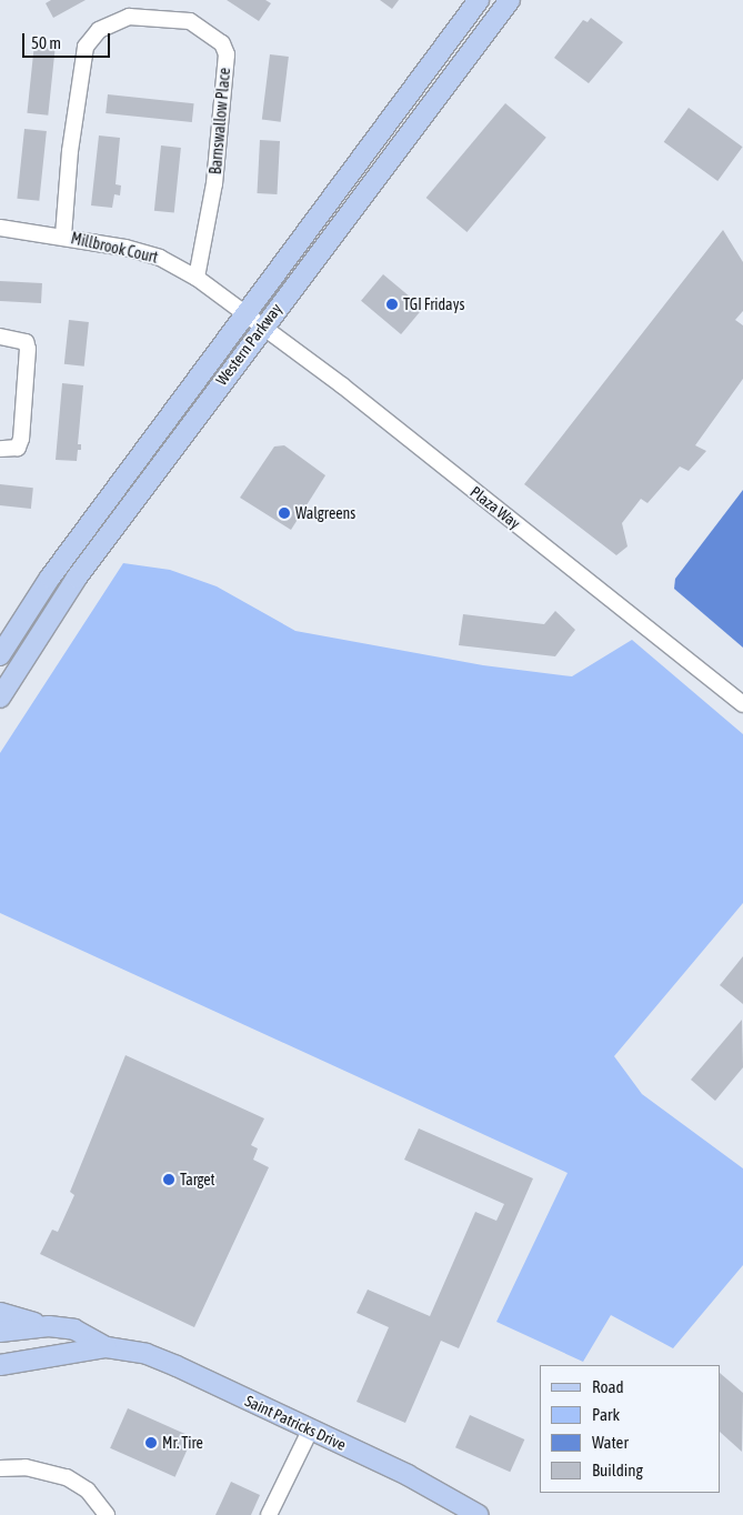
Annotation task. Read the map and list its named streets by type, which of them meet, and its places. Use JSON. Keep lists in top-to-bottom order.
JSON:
{
  "streets": {
    "main road": ["Western Parkway", "Saint Patricks Drive"],
    "street": ["Barnswallow Place", "Millbrook Court", "Plaza Way"]
  },
  "crossings": [
    ["Barnswallow Place", "Millbrook Court"],
    ["Millbrook Court", "Western Parkway"],
    ["Millbrook Court", "Plaza Way"],
    ["Western Parkway", "Plaza Way"]
  ],
  "places": [
    "TGI Fridays",
    "Walgreens",
    "Target",
    "Mr. Tire"
  ],
  "legend": [
    "Road",
    "Park",
    "Water",
    "Building"
  ],
  "scale_bar": "50 m"
}
